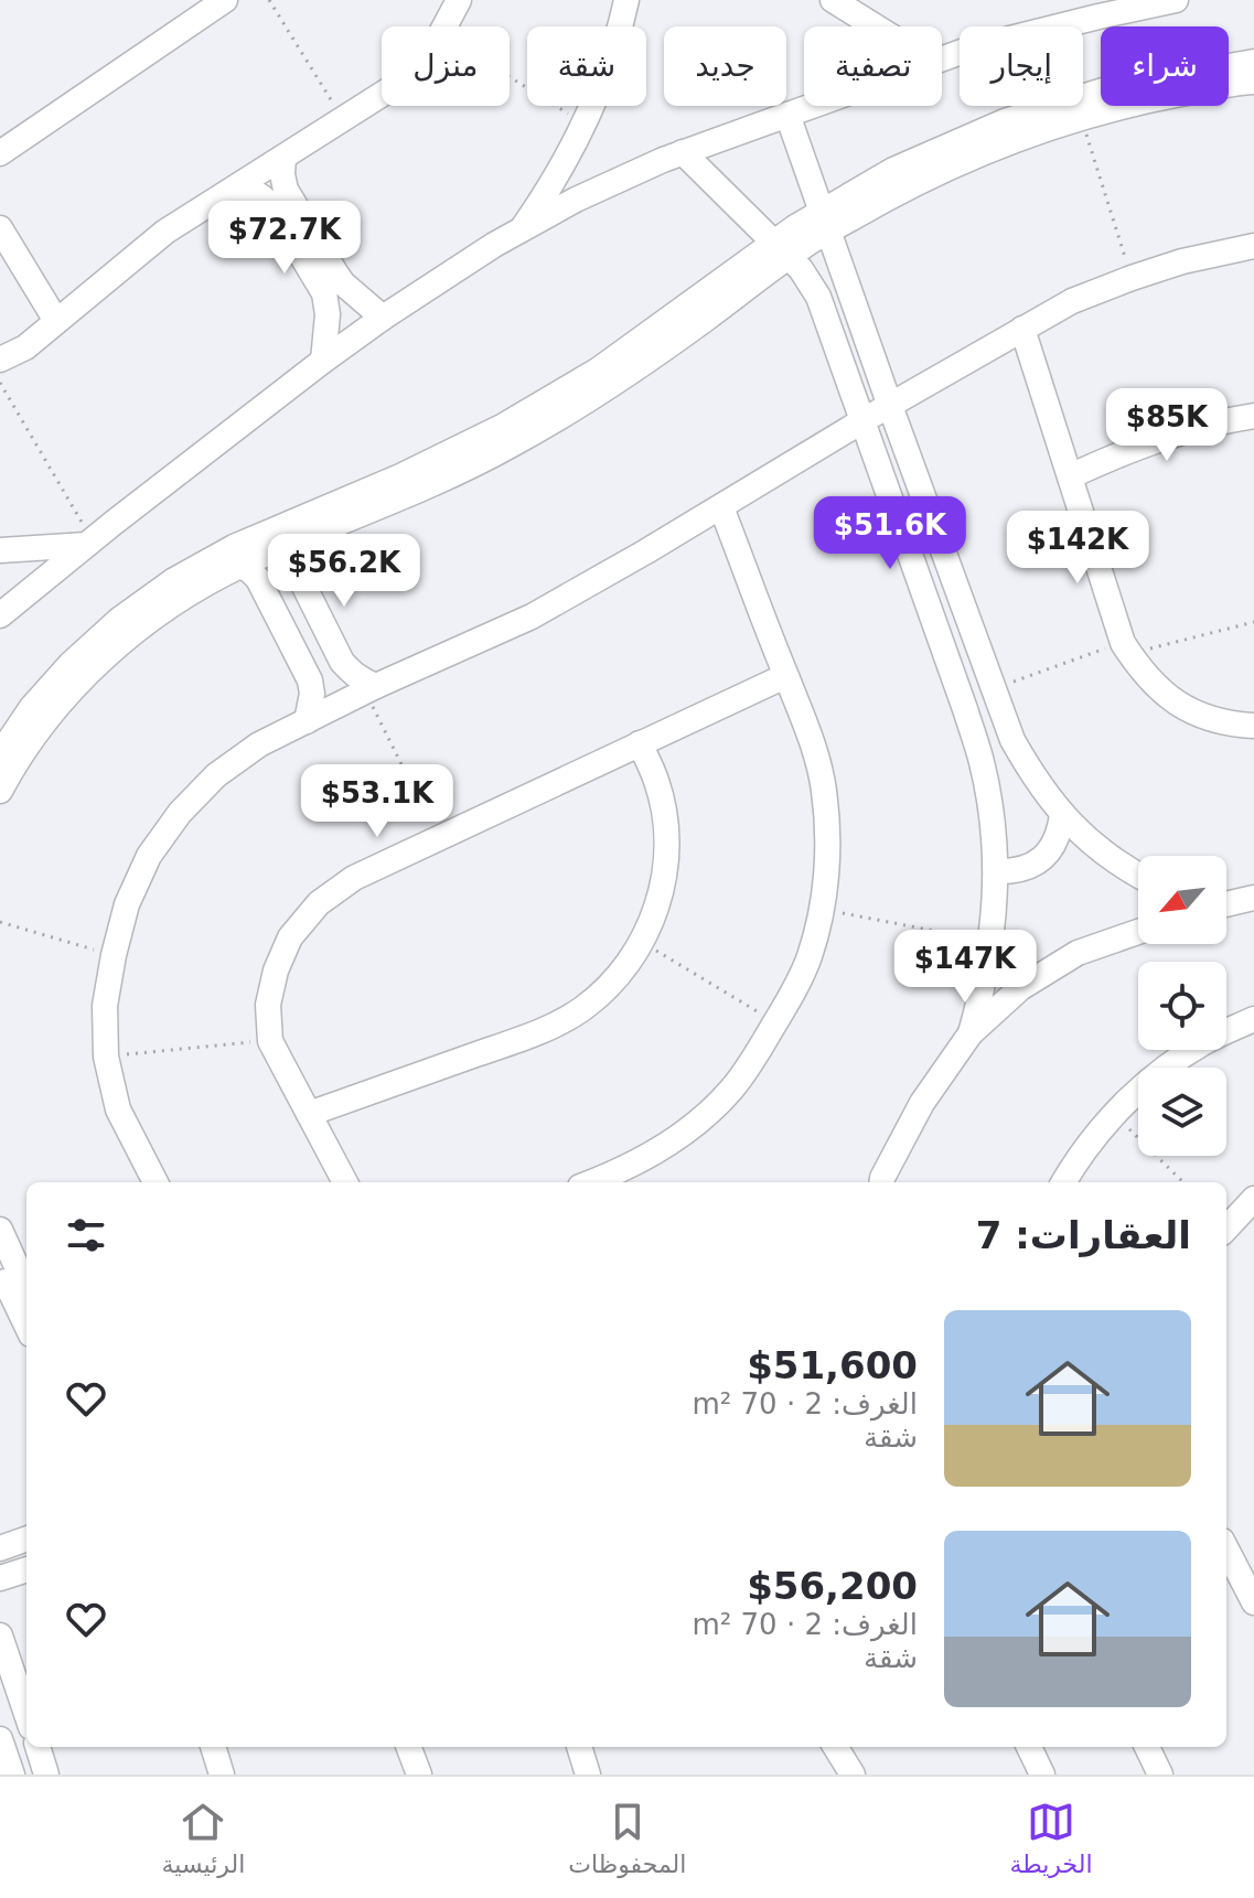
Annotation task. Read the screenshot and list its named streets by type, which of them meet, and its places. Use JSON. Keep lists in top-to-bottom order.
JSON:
{
  "north": "bottom left",
  "page": {
    "chip": [
      "شراء",
      "إيجار",
      "تصفية",
      "جديد",
      "شقة",
      "منزل"
    ],
    "price": [
      "$72.7K",
      "$85K",
      "$51.6K",
      "$142K",
      "$56.2K",
      "$53.1K",
      "$147K"
    ],
    "heading": "العقارات: 7",
    "list": [
      {
        "name": "$51,600",
        "note": "الغرف: 2 · 70 m² · شقة"
      },
      {
        "name": "$56,200",
        "note": "الغرف: 2 · 70 m² · شقة"
      }
    ],
    "tabs": ["الخريطة", "المحفوظات", "الرئيسية"]
  }
}
